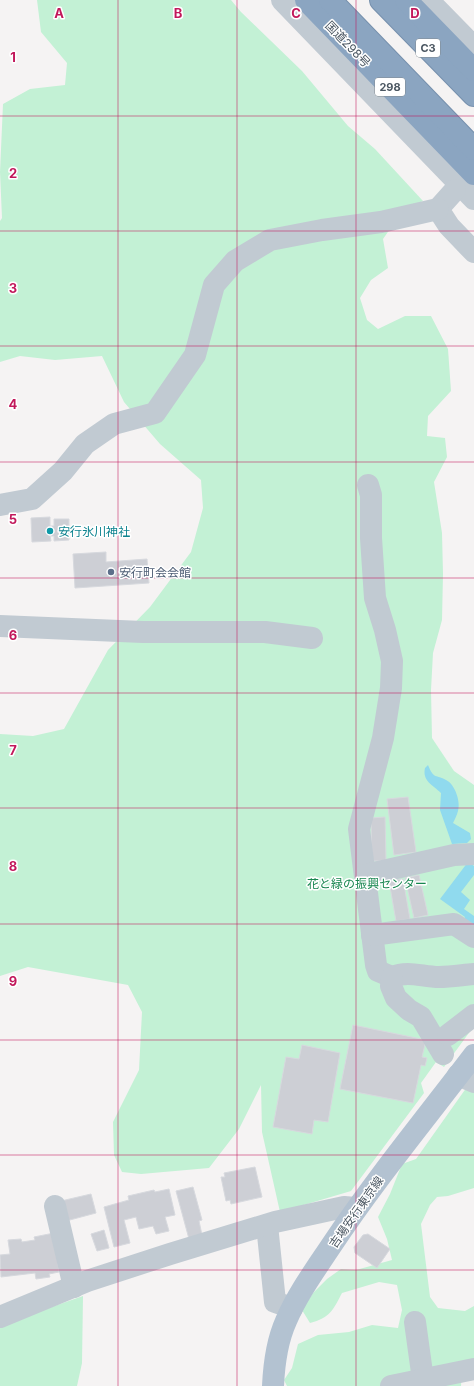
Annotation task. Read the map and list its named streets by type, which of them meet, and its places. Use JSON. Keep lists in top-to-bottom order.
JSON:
{
  "streets": {
    "highway": ["国道298号", "C3", "298"],
    "main road": ["吉場安行東京線"]
  },
  "parks": ["花と緑の振興センター"],
  "places": ["安行氷川神社", "安行町会会館"],
  "grid": {
    "columns": [
      "A",
      "B",
      "C",
      "D"
    ],
    "rows": [
      "1",
      "2",
      "3",
      "4",
      "5",
      "6",
      "7",
      "8",
      "9"
    ]
  }
}
